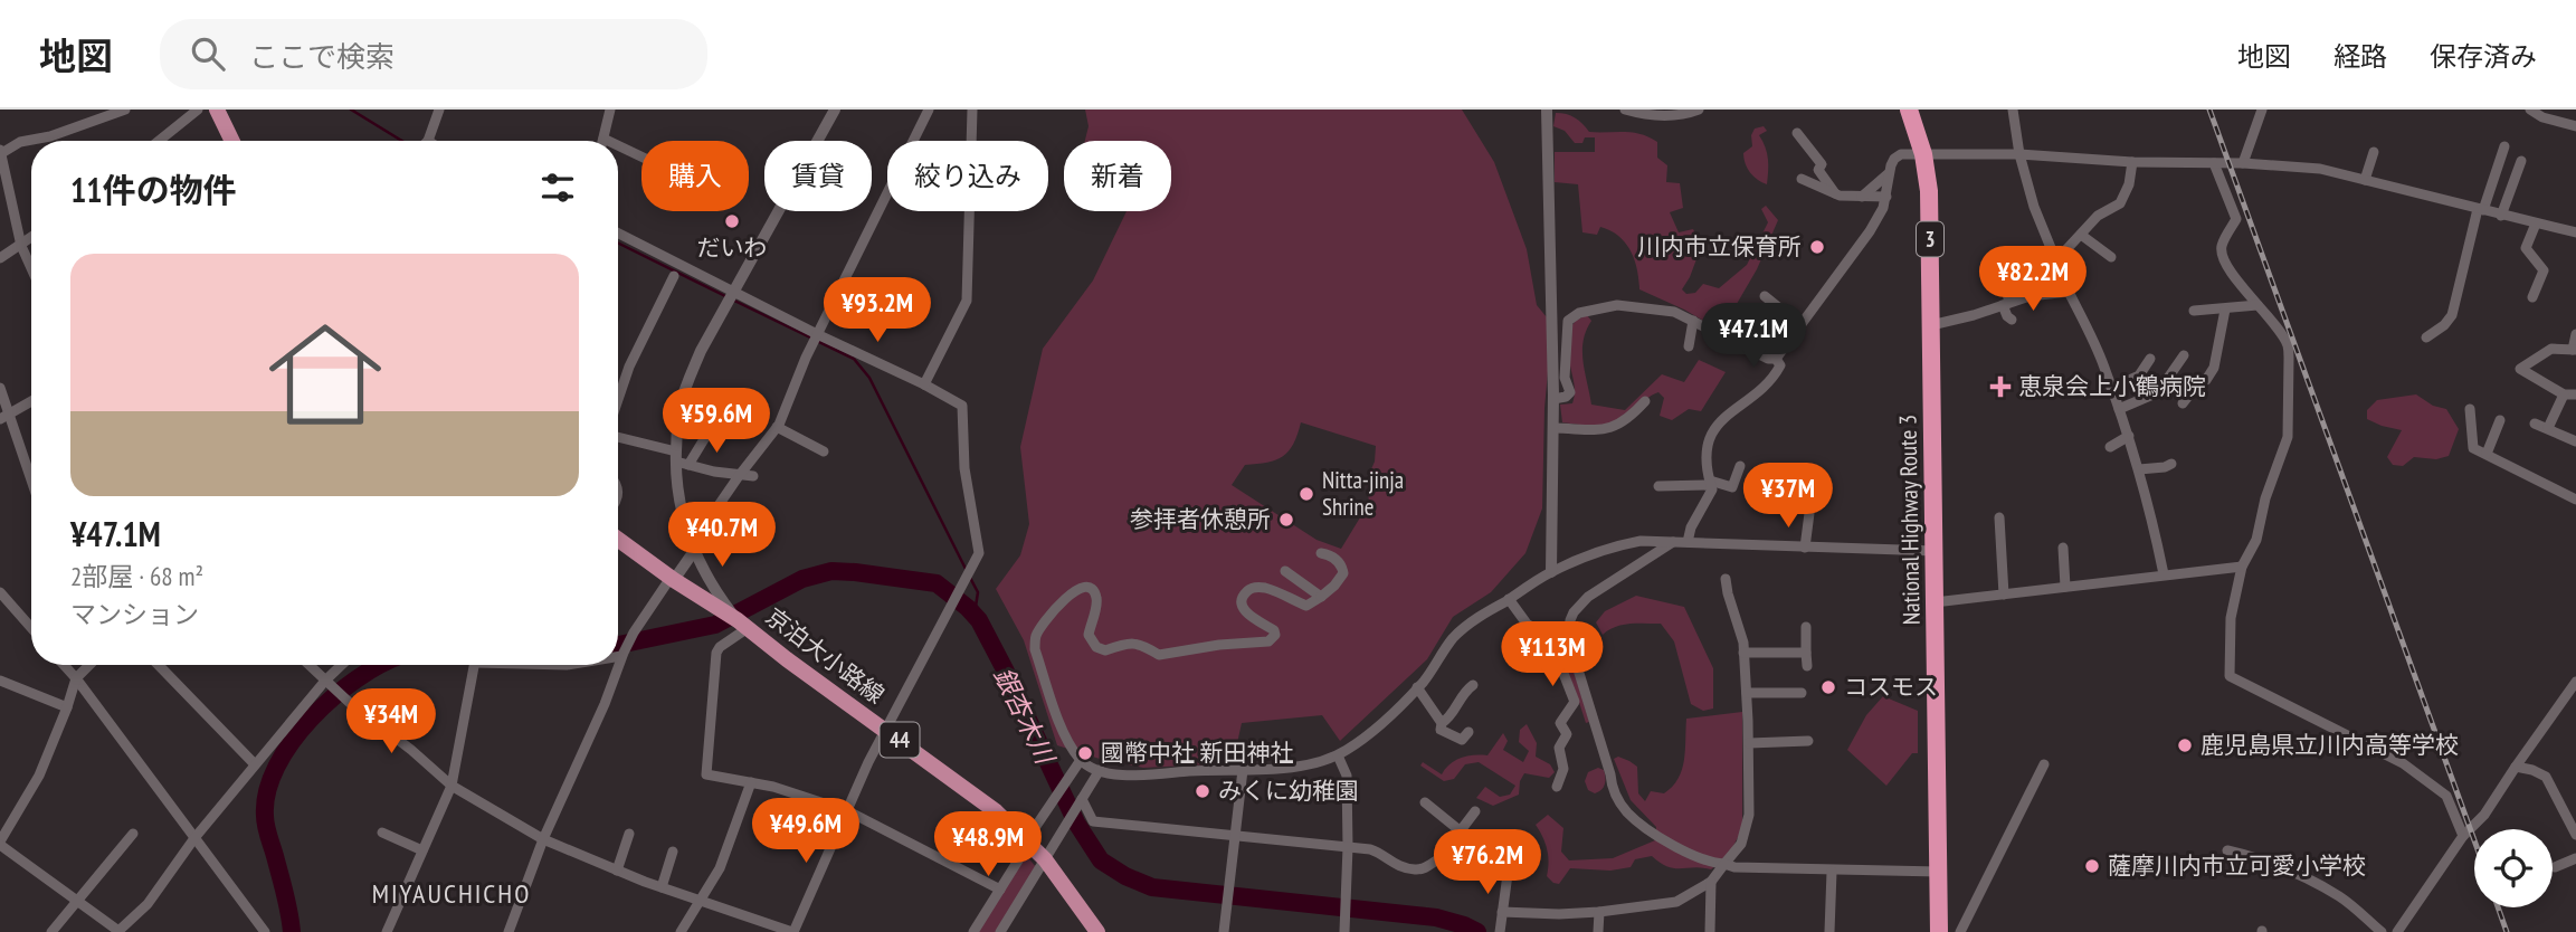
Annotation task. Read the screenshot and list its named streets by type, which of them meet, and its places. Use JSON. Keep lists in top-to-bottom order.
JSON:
{
  "streets": {
    "highway": ["3", "National Highway Route 3"],
    "main road": ["京泊大小路線", "44"]
  },
  "districts": ["MIYAUCHICHO"],
  "water": ["銀杏木川"],
  "places": {
    "other": [
      "だいわ",
      "川内市立保育所",
      "Nitta-jinja Shrine",
      "参拝者休憩所",
      "コスモス",
      "鹿児島県立川内高等学校",
      "國幣中社 新田神社",
      "みくに幼稚園",
      "薩摩川内市立可愛小学校"
    ],
    "health": ["恵泉会上小鶴病院"]
  },
  "page": {
    "header": "地図",
    "search": "ここで検索",
    "nav": ["地図", "経路", "保存済み"],
    "chip": [
      "購入",
      "賃貸",
      "絞り込み",
      "新着"
    ],
    "heading": "11件の物件",
    "list": [
      {
        "name": "¥47.1M",
        "note": "2部屋 · 68 m² · マンション"
      }
    ],
    "price": [
      "¥82.2M",
      "¥93.2M",
      "¥47.1M",
      "¥59.6M",
      "¥37M",
      "¥40.7M",
      "¥113M",
      "¥34M",
      "¥49.6M",
      "¥48.9M",
      "¥76.2M"
    ]
  }
}
